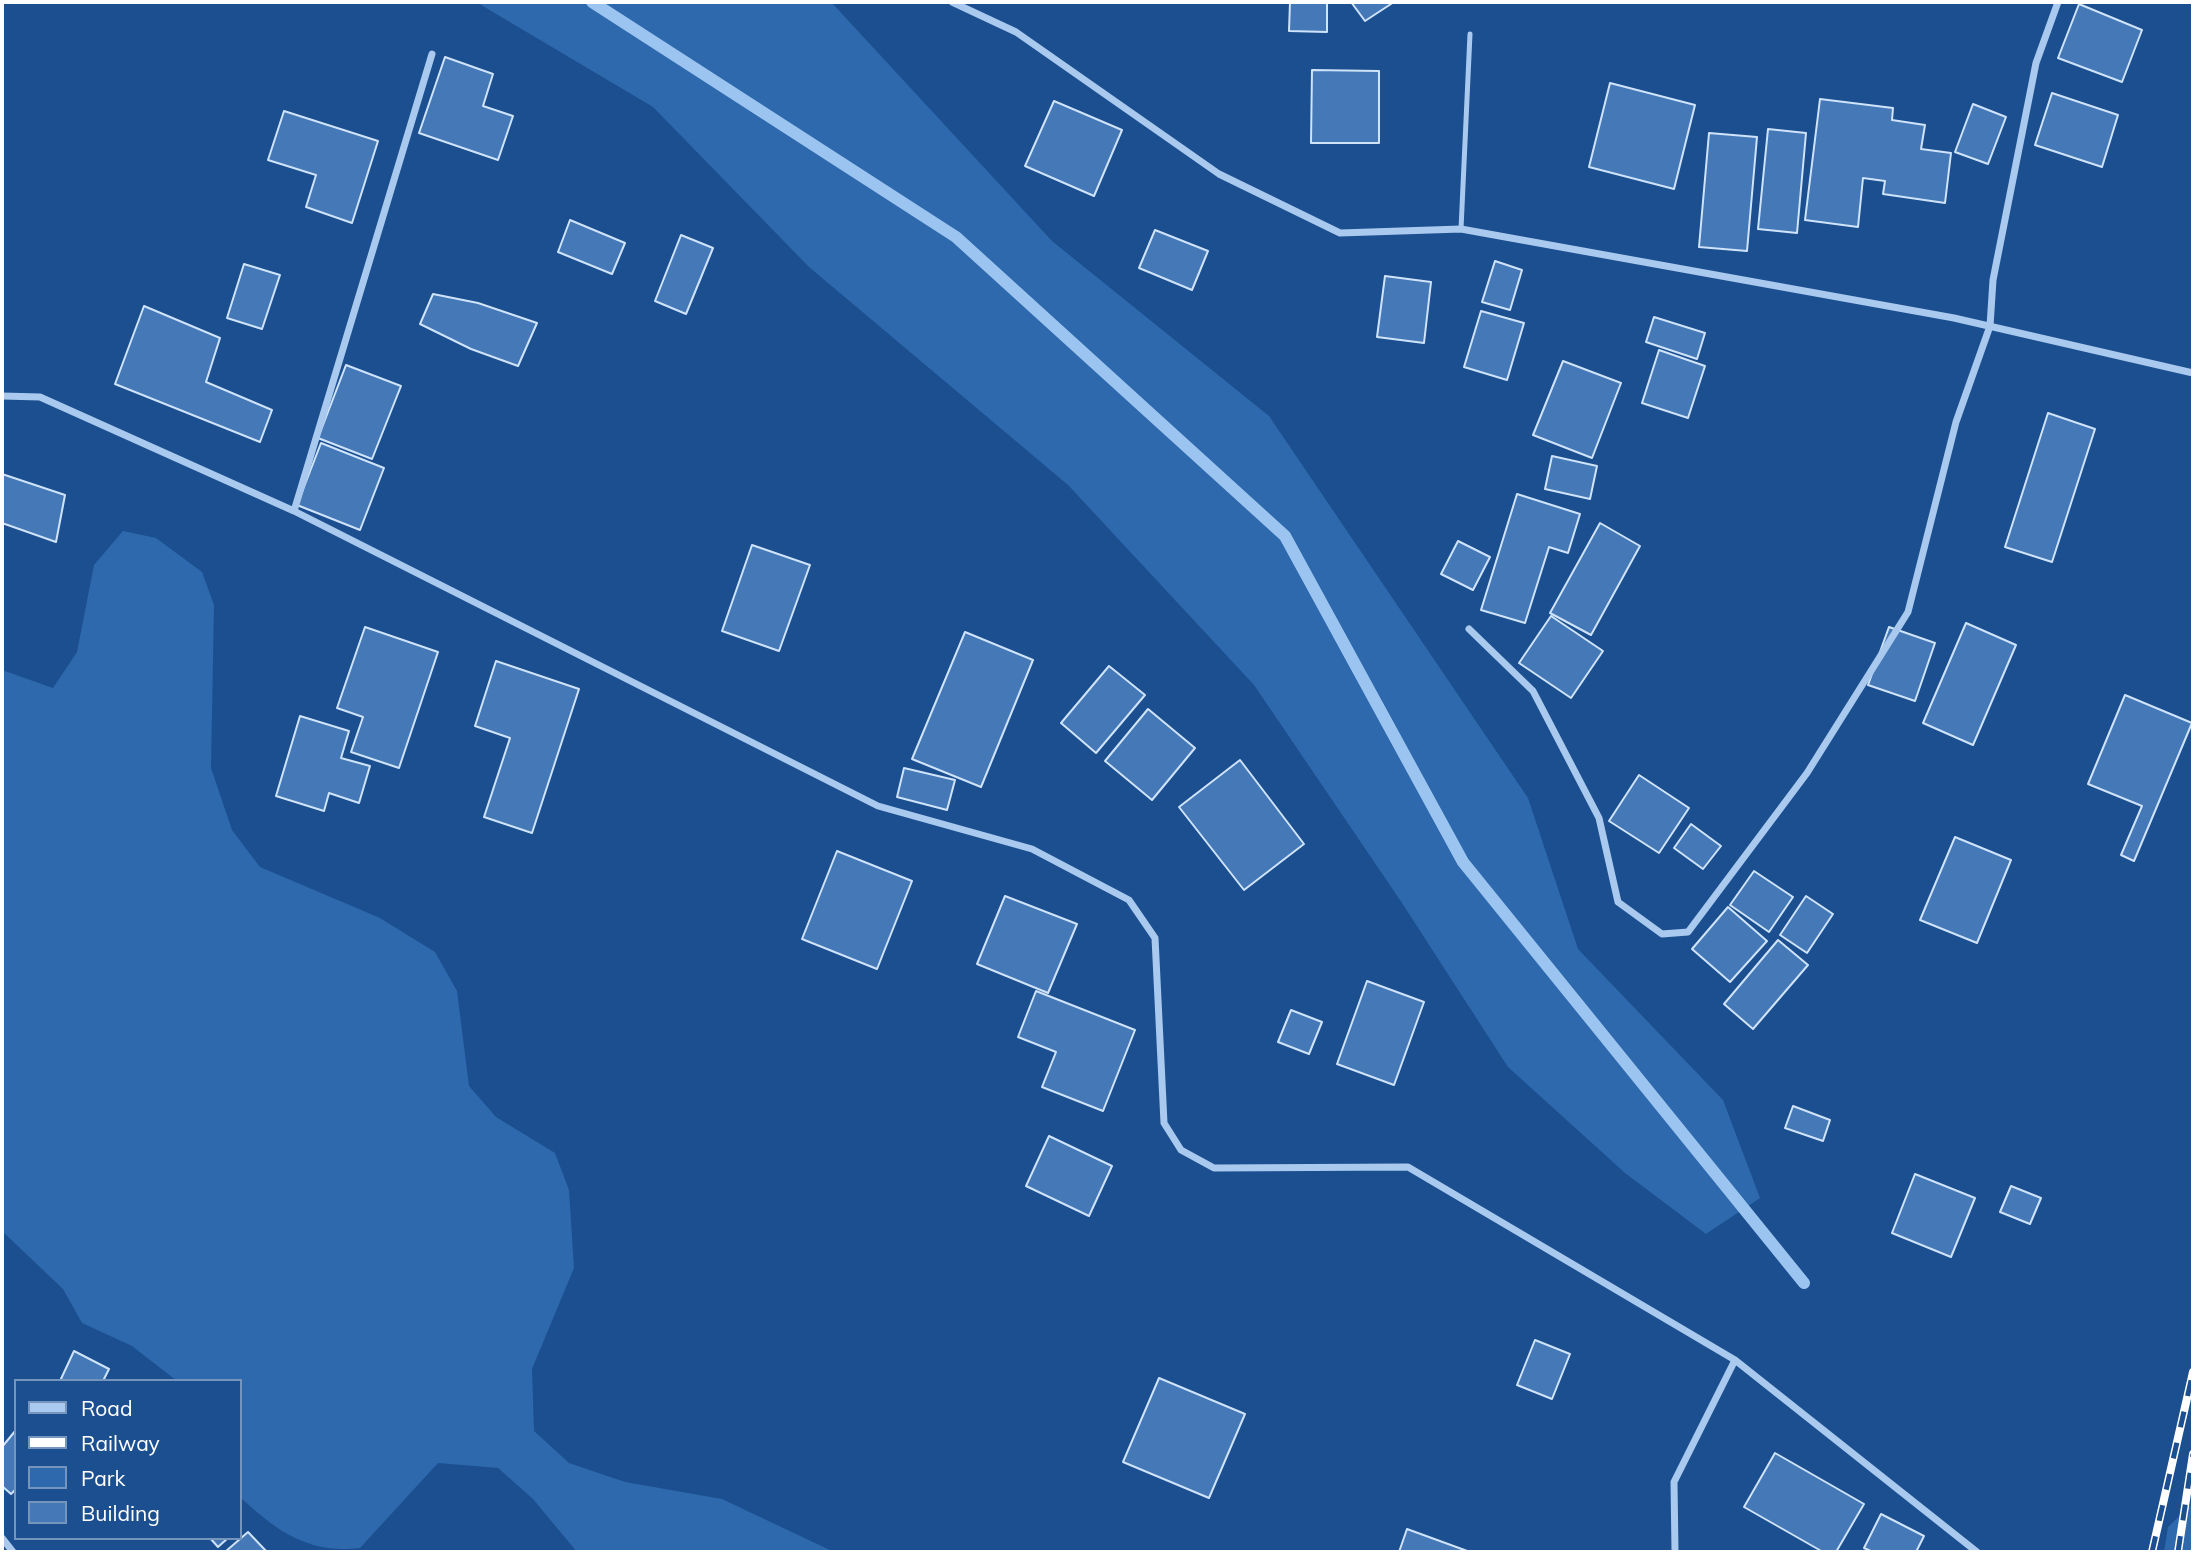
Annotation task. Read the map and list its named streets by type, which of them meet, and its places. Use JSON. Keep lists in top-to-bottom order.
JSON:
{
  "legend": [
    "Road",
    "Railway",
    "Park",
    "Building"
  ]
}
